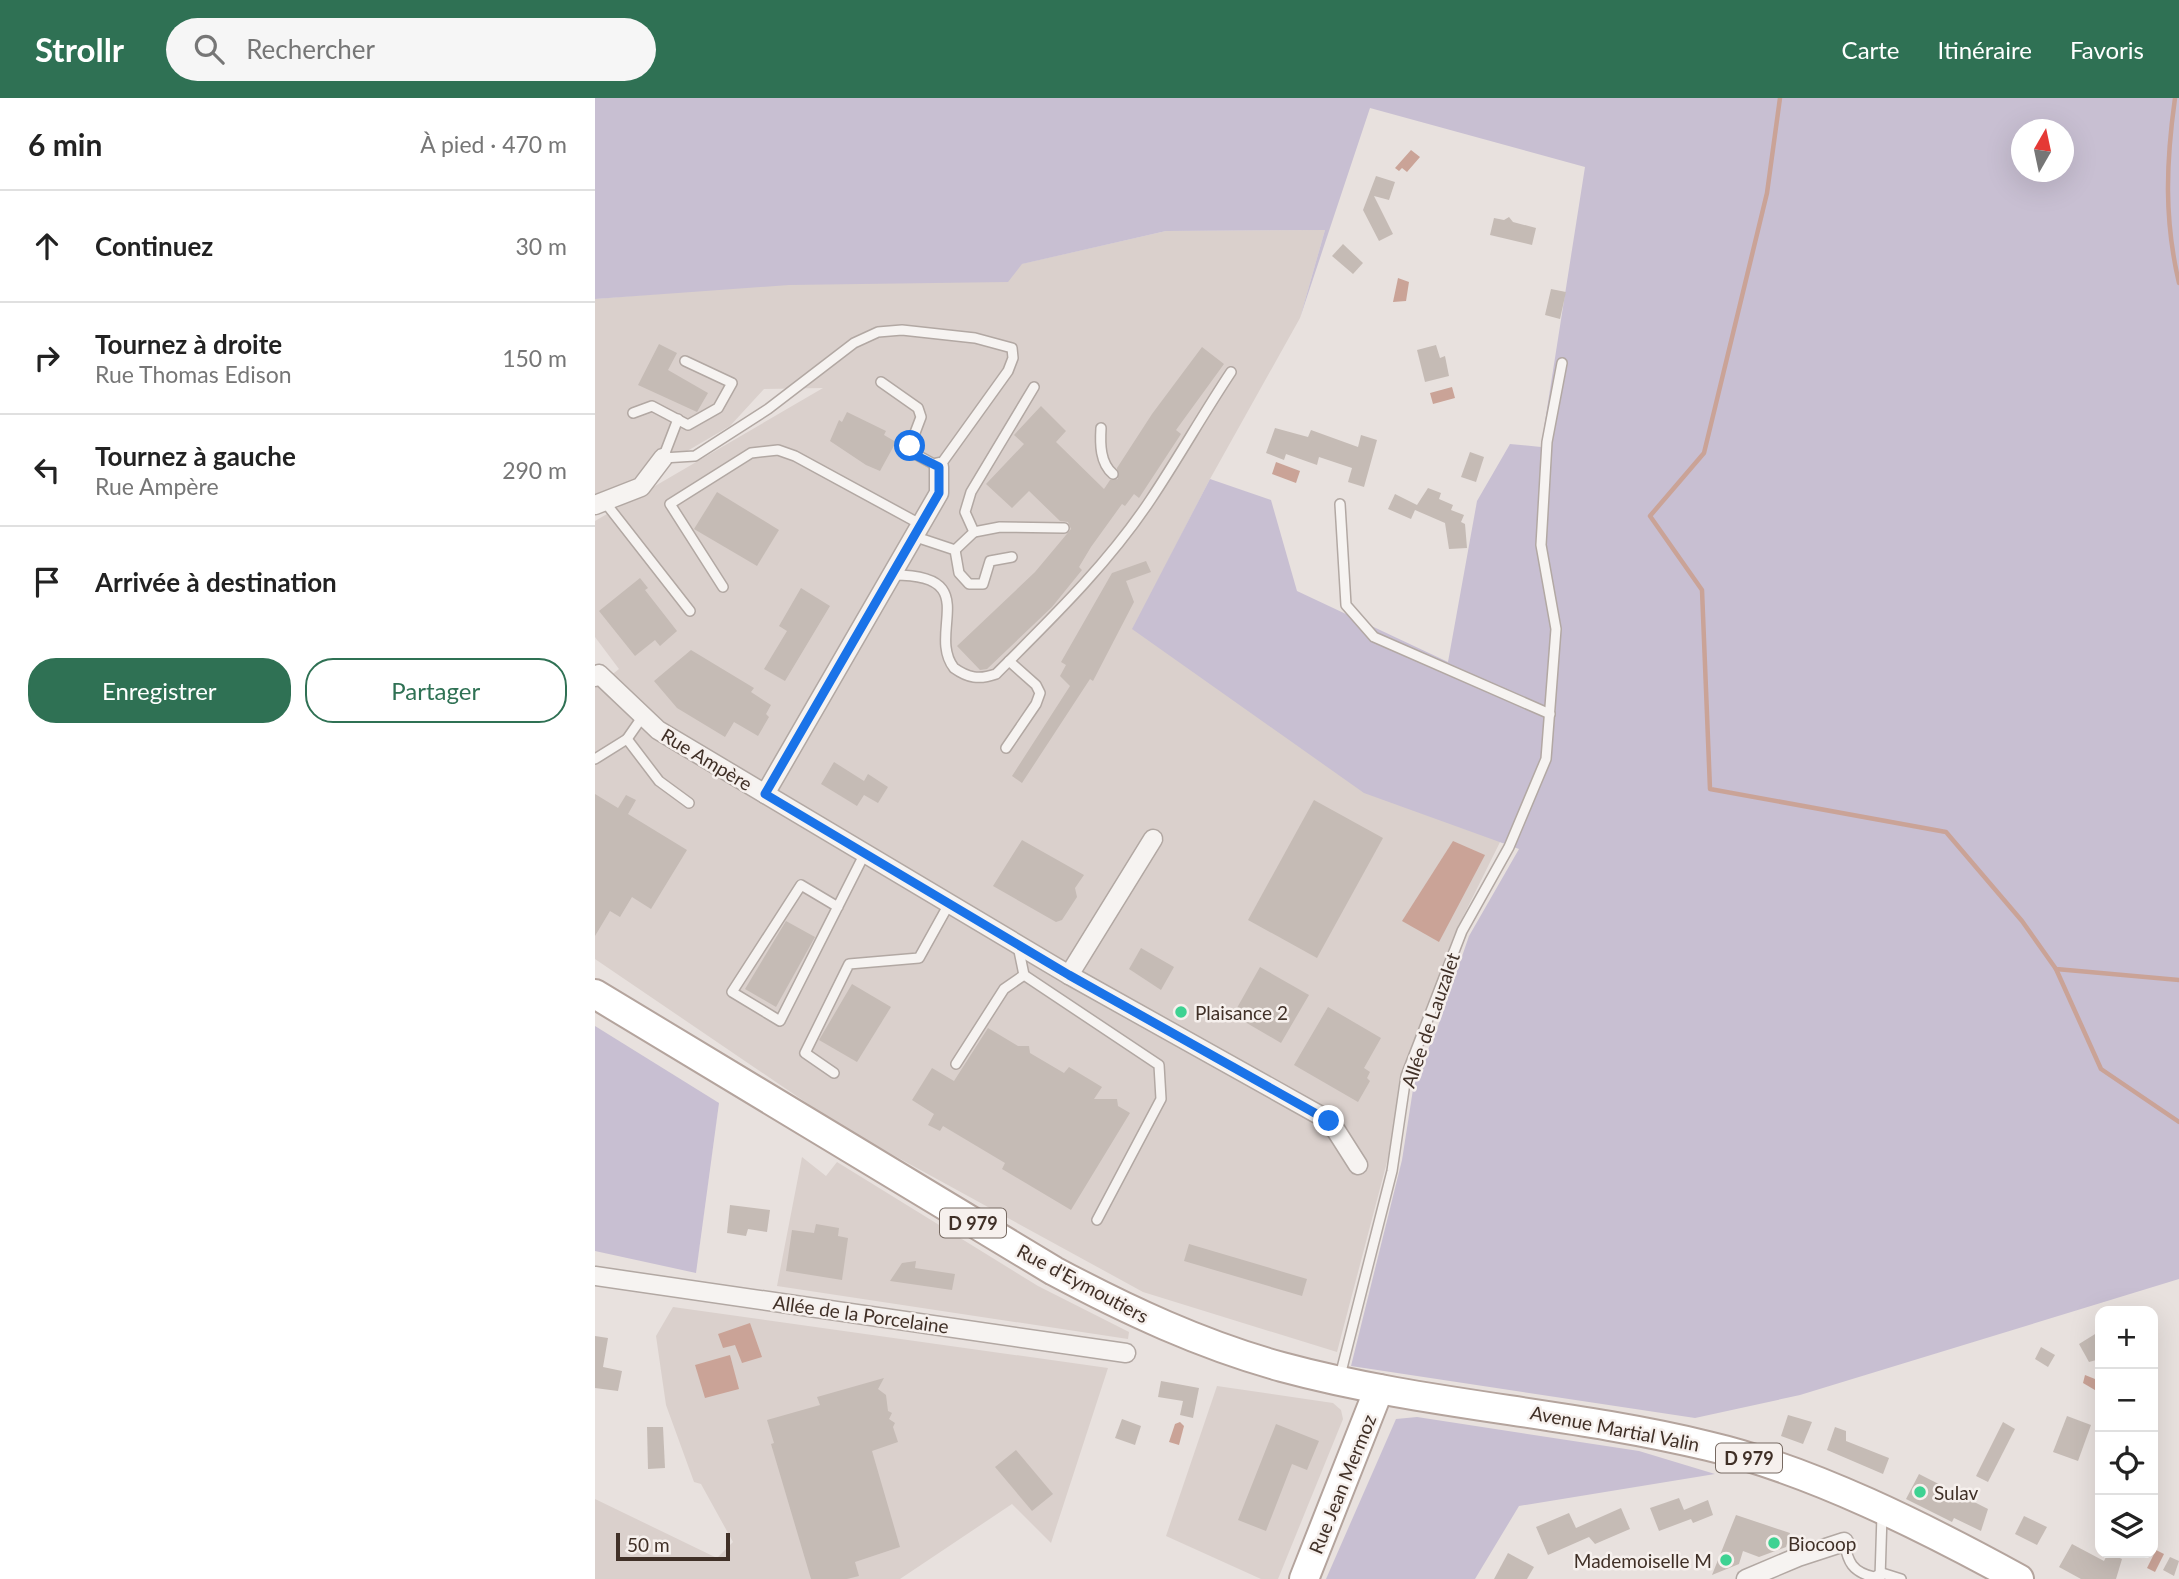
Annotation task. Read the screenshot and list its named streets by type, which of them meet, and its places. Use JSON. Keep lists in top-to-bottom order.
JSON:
{
  "streets": {
    "main road": [
      "D 979",
      "Rue d'Eymoutiers",
      "Avenue Martial Valin",
      "Rue Jean Mermoz"
    ],
    "street": ["Rue Ampère", "Allée de la Porcelaine"],
    "lane": ["Allée de Lauzalet"]
  },
  "crossings": [
    ["Allée de Lauzalet", "Rue d'Eymoutiers"],
    ["Rue d'Eymoutiers", "Avenue Martial Valin"],
    ["Rue d'Eymoutiers", "Rue Jean Mermoz"],
    ["Avenue Martial Valin", "Rue Jean Mermoz"]
  ],
  "places": [
    "Plaisance 2",
    "Sulav",
    "Biocoop",
    "Mademoiselle M"
  ],
  "scale_bar": "50 m",
  "north": "top",
  "page": {
    "header": "Strollr",
    "search": "Rechercher",
    "nav": ["Carte", "Itinéraire", "Favoris"],
    "heading": ["6 min", "À pied · 470 m"],
    "list": [
      ["Continuez", "30 m"],
      ["Tournez à droite", "Rue Thomas Edison", "150 m"],
      ["Tournez à gauche", "Rue Ampère", "290 m"],
      "Arrivée à destination"
    ],
    "buttons": ["Enregistrer", "Partager"],
    "map_buttons": ["+", "−"],
    "scale": "50 m"
  }
}
